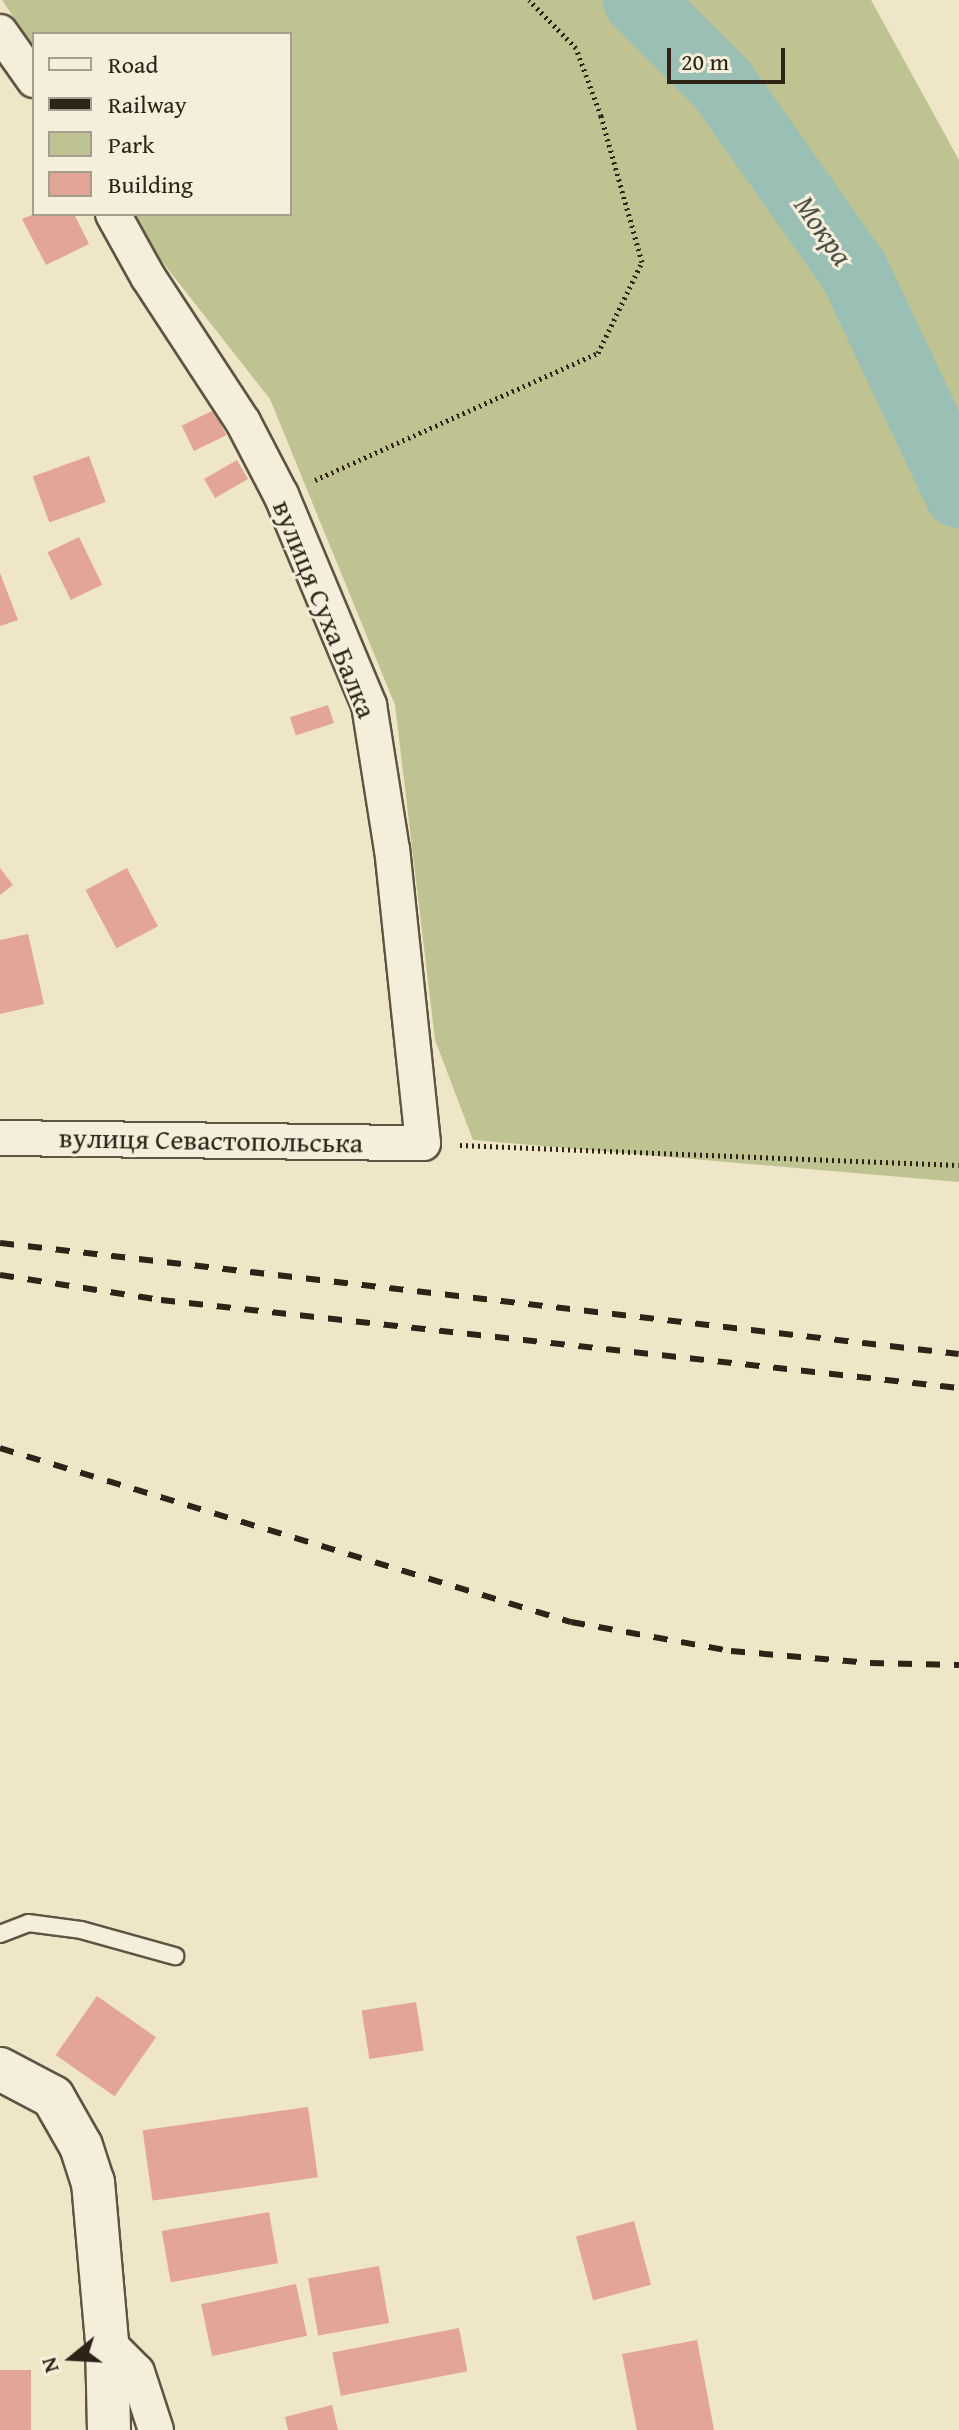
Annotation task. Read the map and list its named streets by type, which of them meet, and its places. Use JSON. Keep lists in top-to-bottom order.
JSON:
{
  "streets": {
    "street": ["вулиця Суха Балка", "вулиця Севастопольська"]
  },
  "crossings": [
    ["вулиця Суха Балка", "вулиця Севастопольська"]
  ],
  "water": ["Мокра"],
  "legend": [
    "Road",
    "Railway",
    "Park",
    "Building"
  ],
  "scale_bar": "20 m",
  "north": "left"
}
